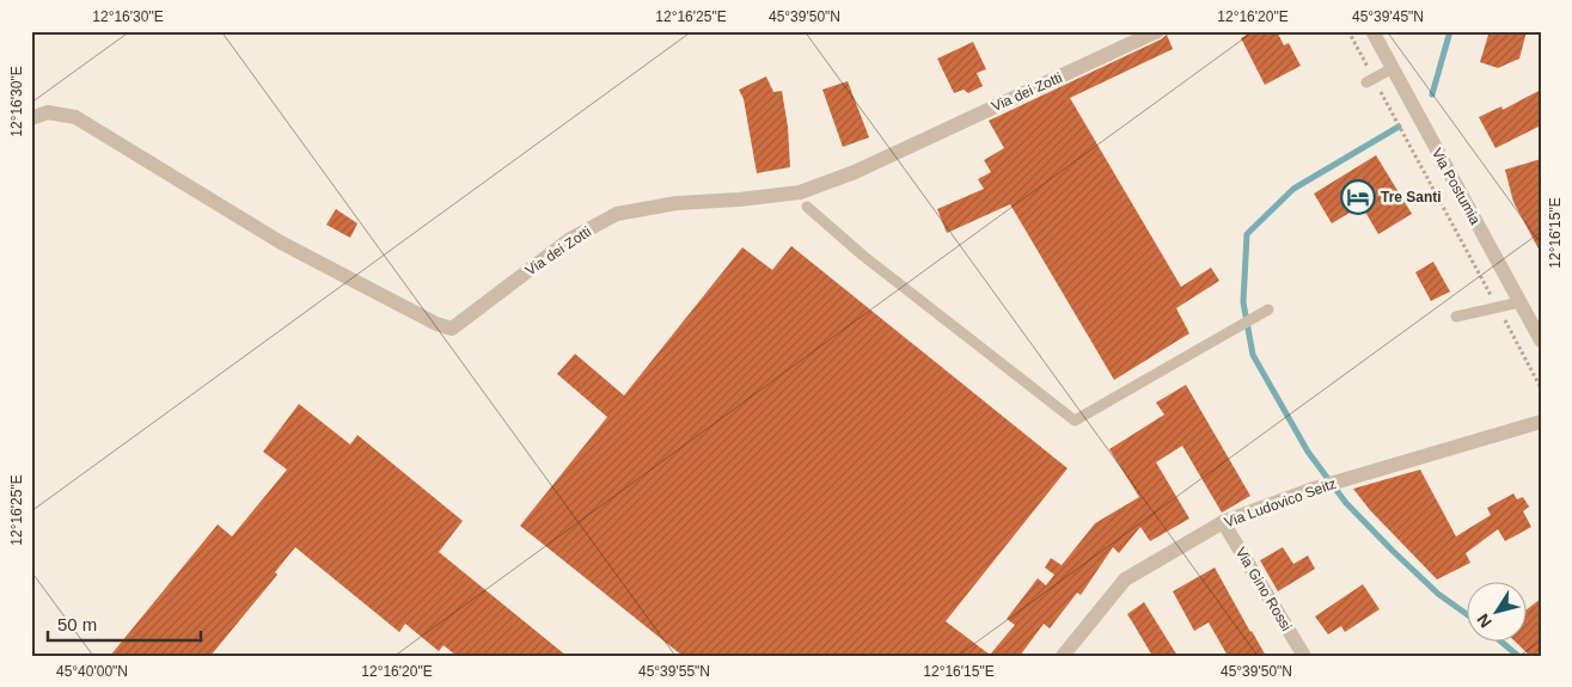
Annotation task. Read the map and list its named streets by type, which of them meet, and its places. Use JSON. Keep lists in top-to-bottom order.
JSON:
{
  "streets": {
    "street": [
      "Via dei Zotti",
      "Via Postumia",
      "Via Ludovico Seitz",
      "Via Gino Rossi"
    ]
  },
  "crossings": [
    ["Via Ludovico Seitz", "Via Gino Rossi"]
  ],
  "places": {
    "hotel": ["Tre Santi"]
  },
  "scale_bar": "50 m",
  "north": "bottom left",
  "coordinates": [
    "12°16'30\"E",
    "12°16'25\"E",
    "45°39'50\"N",
    "12°16'20\"E",
    "45°39'45\"N",
    "12°16'15\"E",
    "45°40'00\"N",
    "45°39'55\"N"
  ]
}
